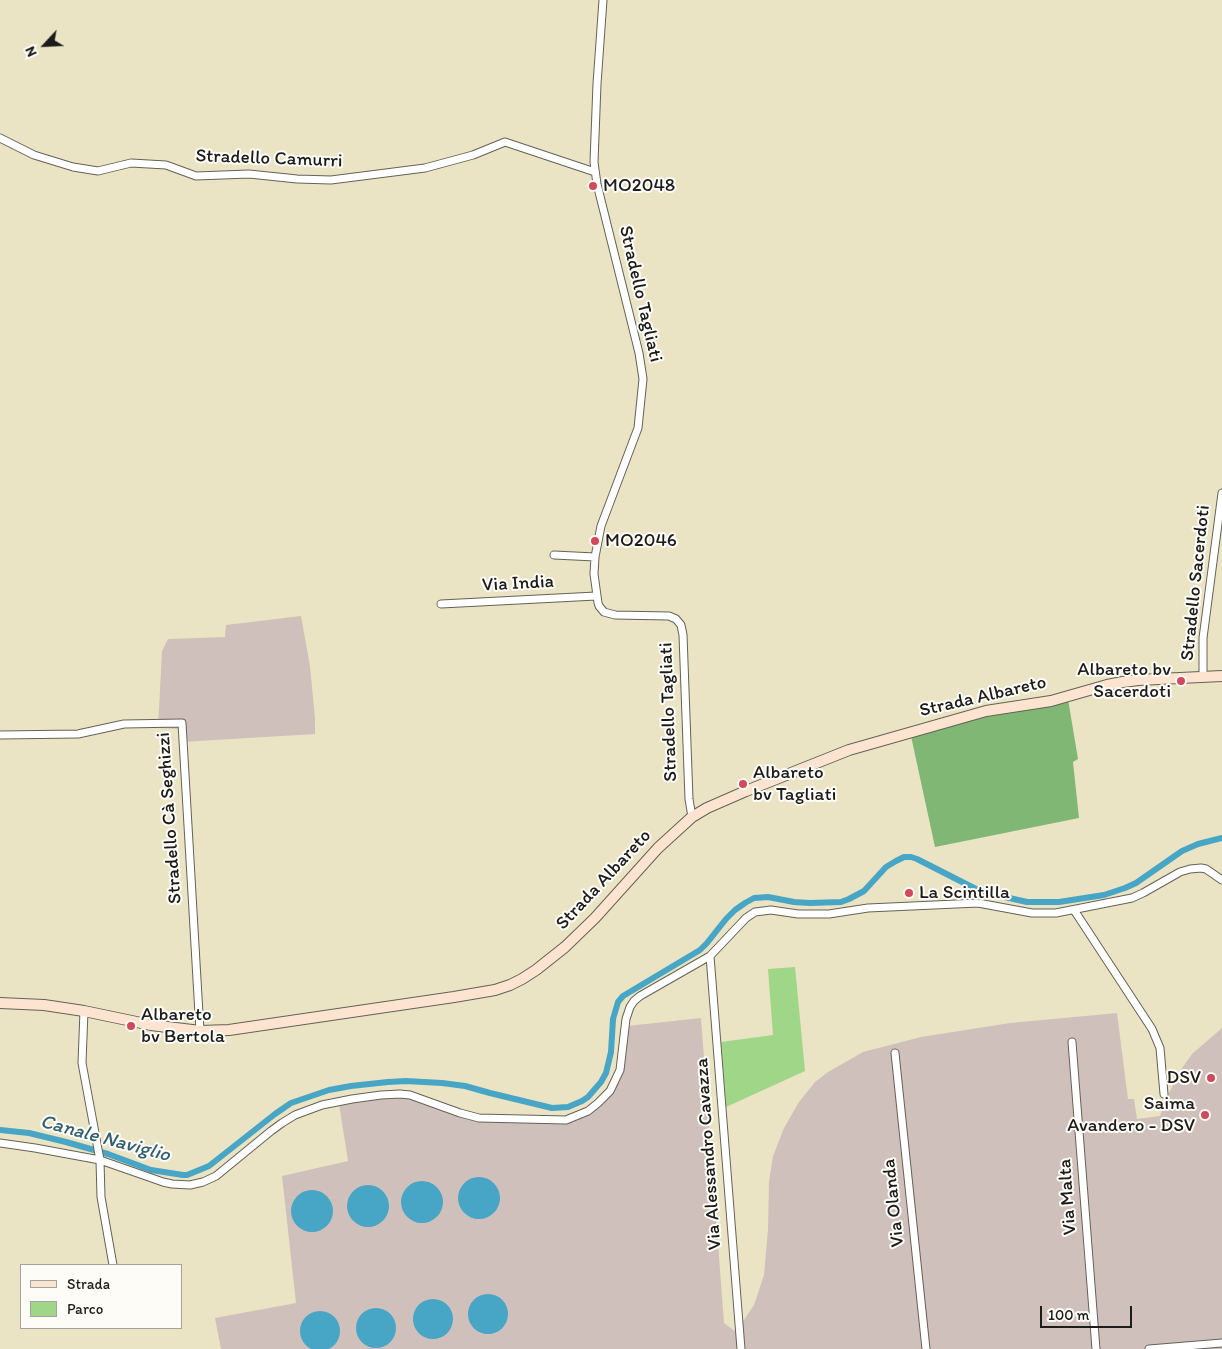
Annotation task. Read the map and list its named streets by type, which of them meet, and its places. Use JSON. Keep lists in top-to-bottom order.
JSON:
{
  "streets": {
    "street": [
      "Stradello Camurri",
      "Stradello Tagliati",
      "Stradello Sacerdoti",
      "Via India",
      "Strada Albareto",
      "Stradello Cà Seghizzi",
      "Via Alessandro Cavazza",
      "Via Malta",
      "Via Olanda"
    ]
  },
  "crossings": [
    ["Stradello Camurri", "Stradello Tagliati"],
    ["Stradello Tagliati", "Via India"],
    ["Stradello Tagliati", "Strada Albareto"],
    ["Stradello Sacerdoti", "Strada Albareto"],
    ["Strada Albareto", "Stradello Cà Seghizzi"]
  ],
  "water": ["Canale Naviglio"],
  "places": [
    "MO2048",
    "MO2046",
    "Albareto bv Sacerdoti",
    "Albareto bv Tagliati",
    "La Scintilla",
    "Albareto bv Bertola",
    "DSV",
    "Saima Avandero - DSV"
  ],
  "legend": ["Strada", "Parco"],
  "scale_bar": "100 m",
  "north": "bottom left"
}
